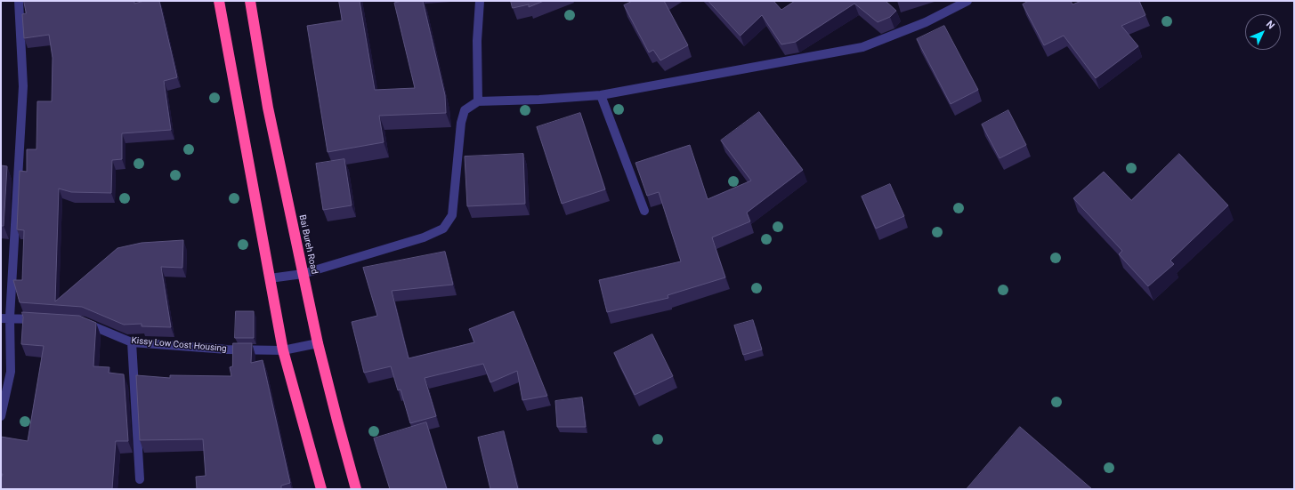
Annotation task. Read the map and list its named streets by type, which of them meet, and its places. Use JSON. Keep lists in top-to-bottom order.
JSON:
{
  "streets": {
    "highway": ["Bai Bureh Road"],
    "street": ["Kissy Low Cost Housing"]
  },
  "crossings": [
    ["Bai Bureh Road", "Kissy Low Cost Housing"]
  ],
  "north": "top right"
}
